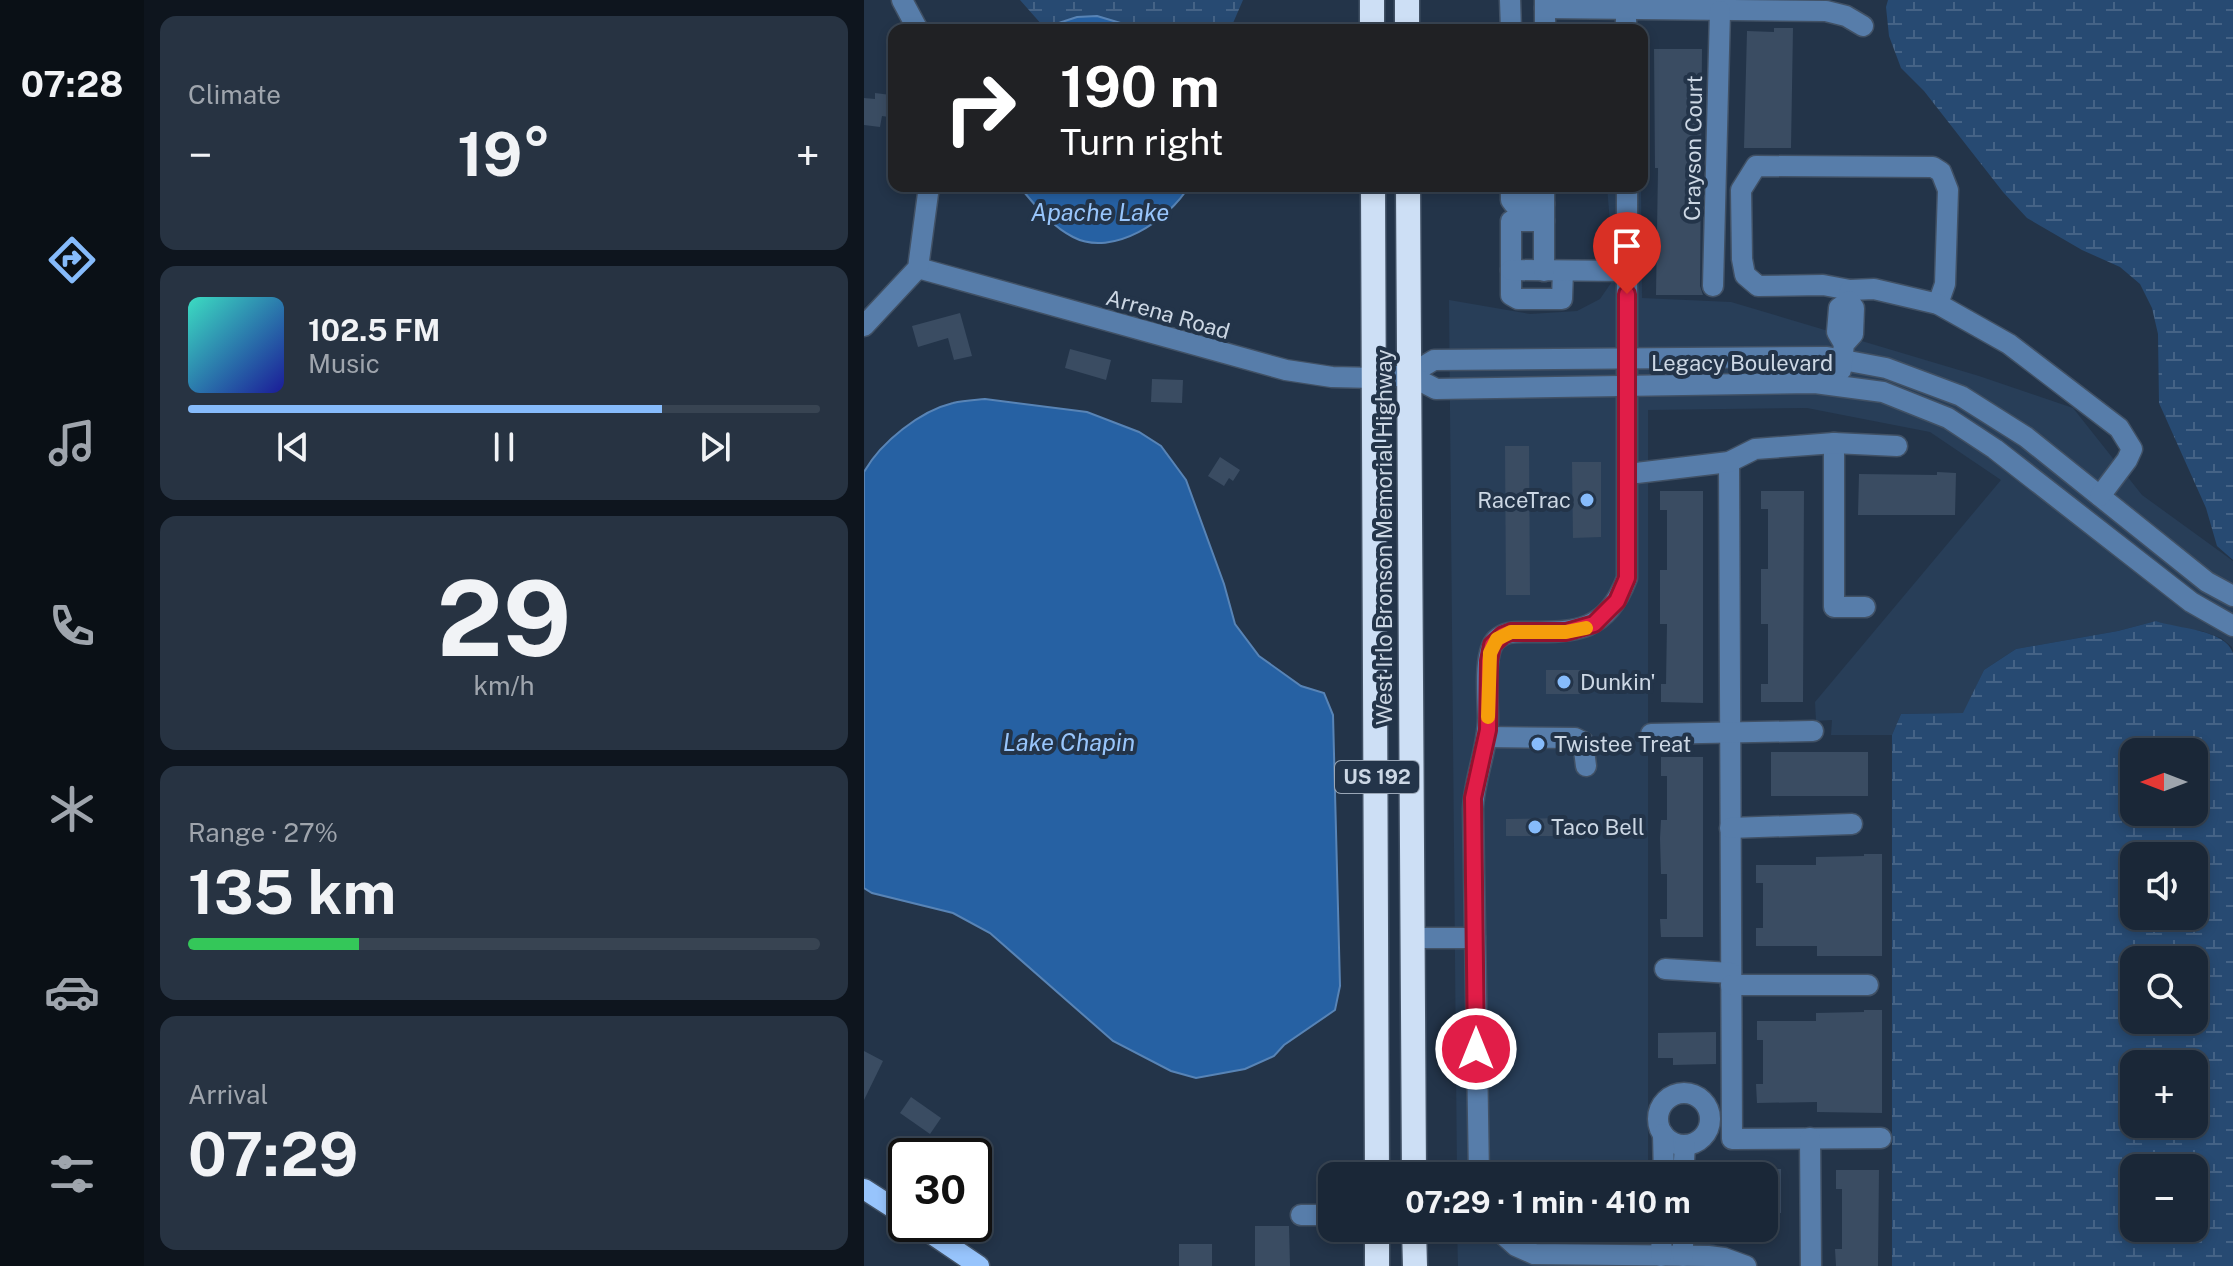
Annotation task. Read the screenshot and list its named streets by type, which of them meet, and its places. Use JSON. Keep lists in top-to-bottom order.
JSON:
{
  "streets": {
    "highway": ["West Irlo Bronson Memorial Highway", "US 192"],
    "street": ["Crayson Court", "Arrena Road", "Legacy Boulevard"]
  },
  "crossings": [
    ["Arrena Road", "Legacy Boulevard"],
    ["Arrena Road", "West Irlo Bronson Memorial Highway"],
    ["Legacy Boulevard", "West Irlo Bronson Memorial Highway"]
  ],
  "water": ["Apache Lake", "Lake Chapin"],
  "places": [
    "RaceTrac",
    "Dunkin'",
    "Twistee Treat",
    "Taco Bell"
  ],
  "north": "left",
  "page": {
    "tabs": "07:28",
    "tile": [
      "Climate",
      ["29", "km/h"],
      ["Range · 27%", "135 km"],
      ["Arrival", "07:29"]
    ],
    "turn": ["190 m", "Turn right"],
    "heat": ["−", "19°", "+"],
    "song": ["102.5 FM", "Music"],
    "map_buttons": ["+", "−"],
    "limit": "30",
    "trip": "07:29 · 1 min · 410 m"
  }
}
